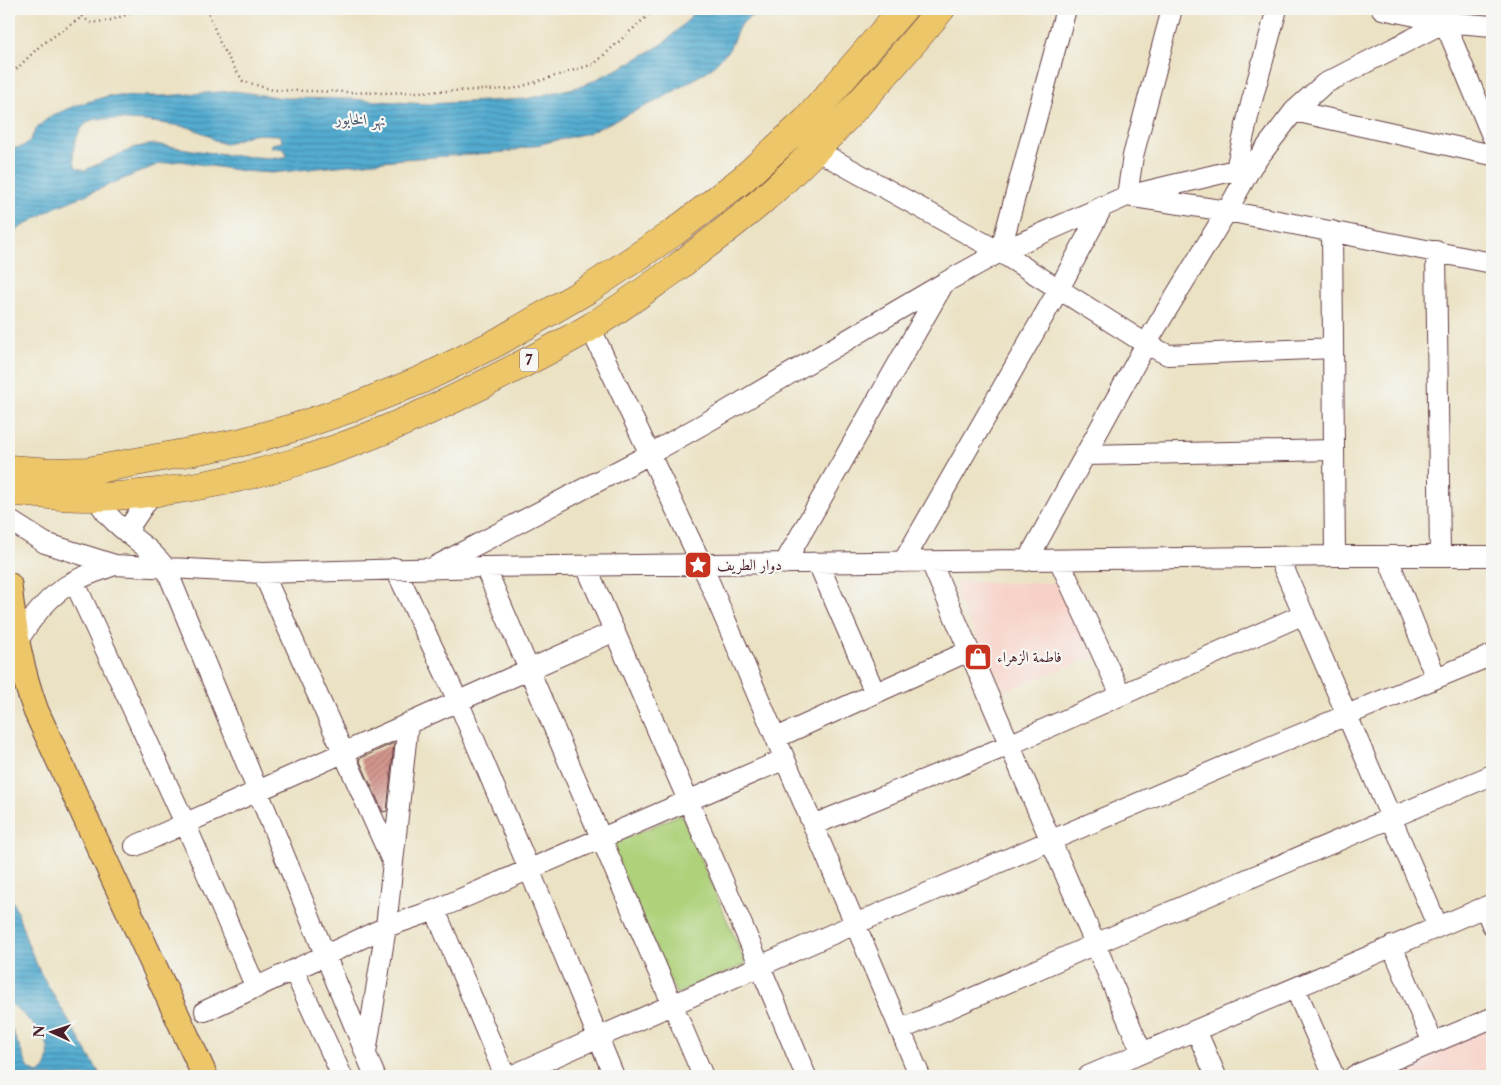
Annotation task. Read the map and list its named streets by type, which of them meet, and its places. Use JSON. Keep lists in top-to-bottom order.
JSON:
{
  "streets": {
    "highway": ["7"]
  },
  "water": ["نهر الخابور"],
  "places": {
    "place": ["دوار الطريف"],
    "shop": ["فاطمة الزهراء"]
  },
  "north": "left"
}
